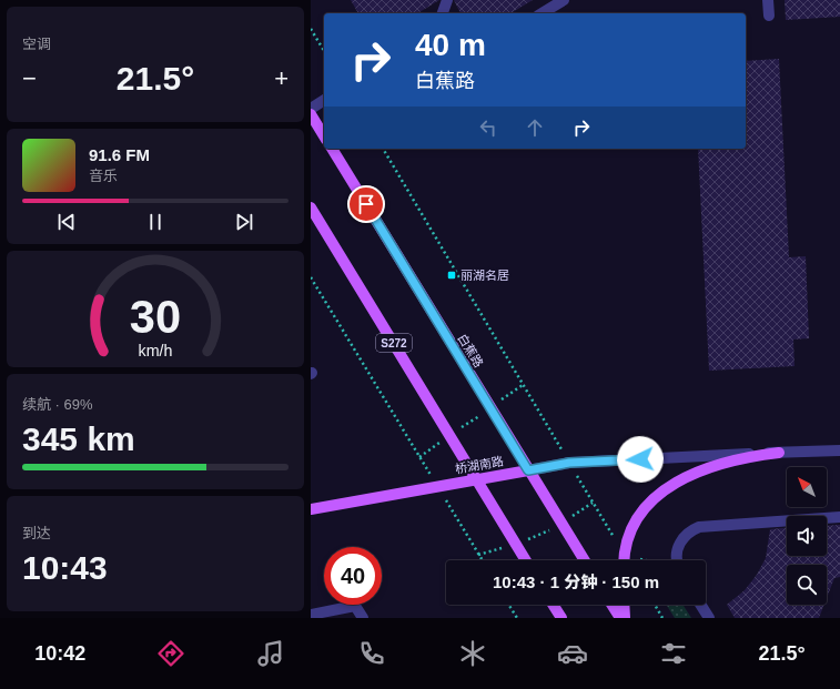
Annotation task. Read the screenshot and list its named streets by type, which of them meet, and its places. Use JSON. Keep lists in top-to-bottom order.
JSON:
{
  "streets": {
    "main road": ["S272", "白蕉路", "桥湖南路"]
  },
  "crossings": [
    ["S272", "桥湖南路"],
    ["白蕉路", "桥湖南路"]
  ],
  "places": {
    "transit": ["丽湖名居"]
  },
  "north": "top left",
  "page": {
    "tile": [
      "空调",
      ["续航 · 69%", "345 km"],
      ["到达", "10:43"]
    ],
    "turn": ["40 m", "白蕉路"],
    "heat": ["−", "21.5°", "+"],
    "song": ["91.6 FM", "音乐"],
    "limit": "40",
    "trip": "10:43 · 1 分钟 · 150 m",
    "tabs": ["10:42", "21.5°"],
    "gauge": ["30", "km/h"]
  }
}
